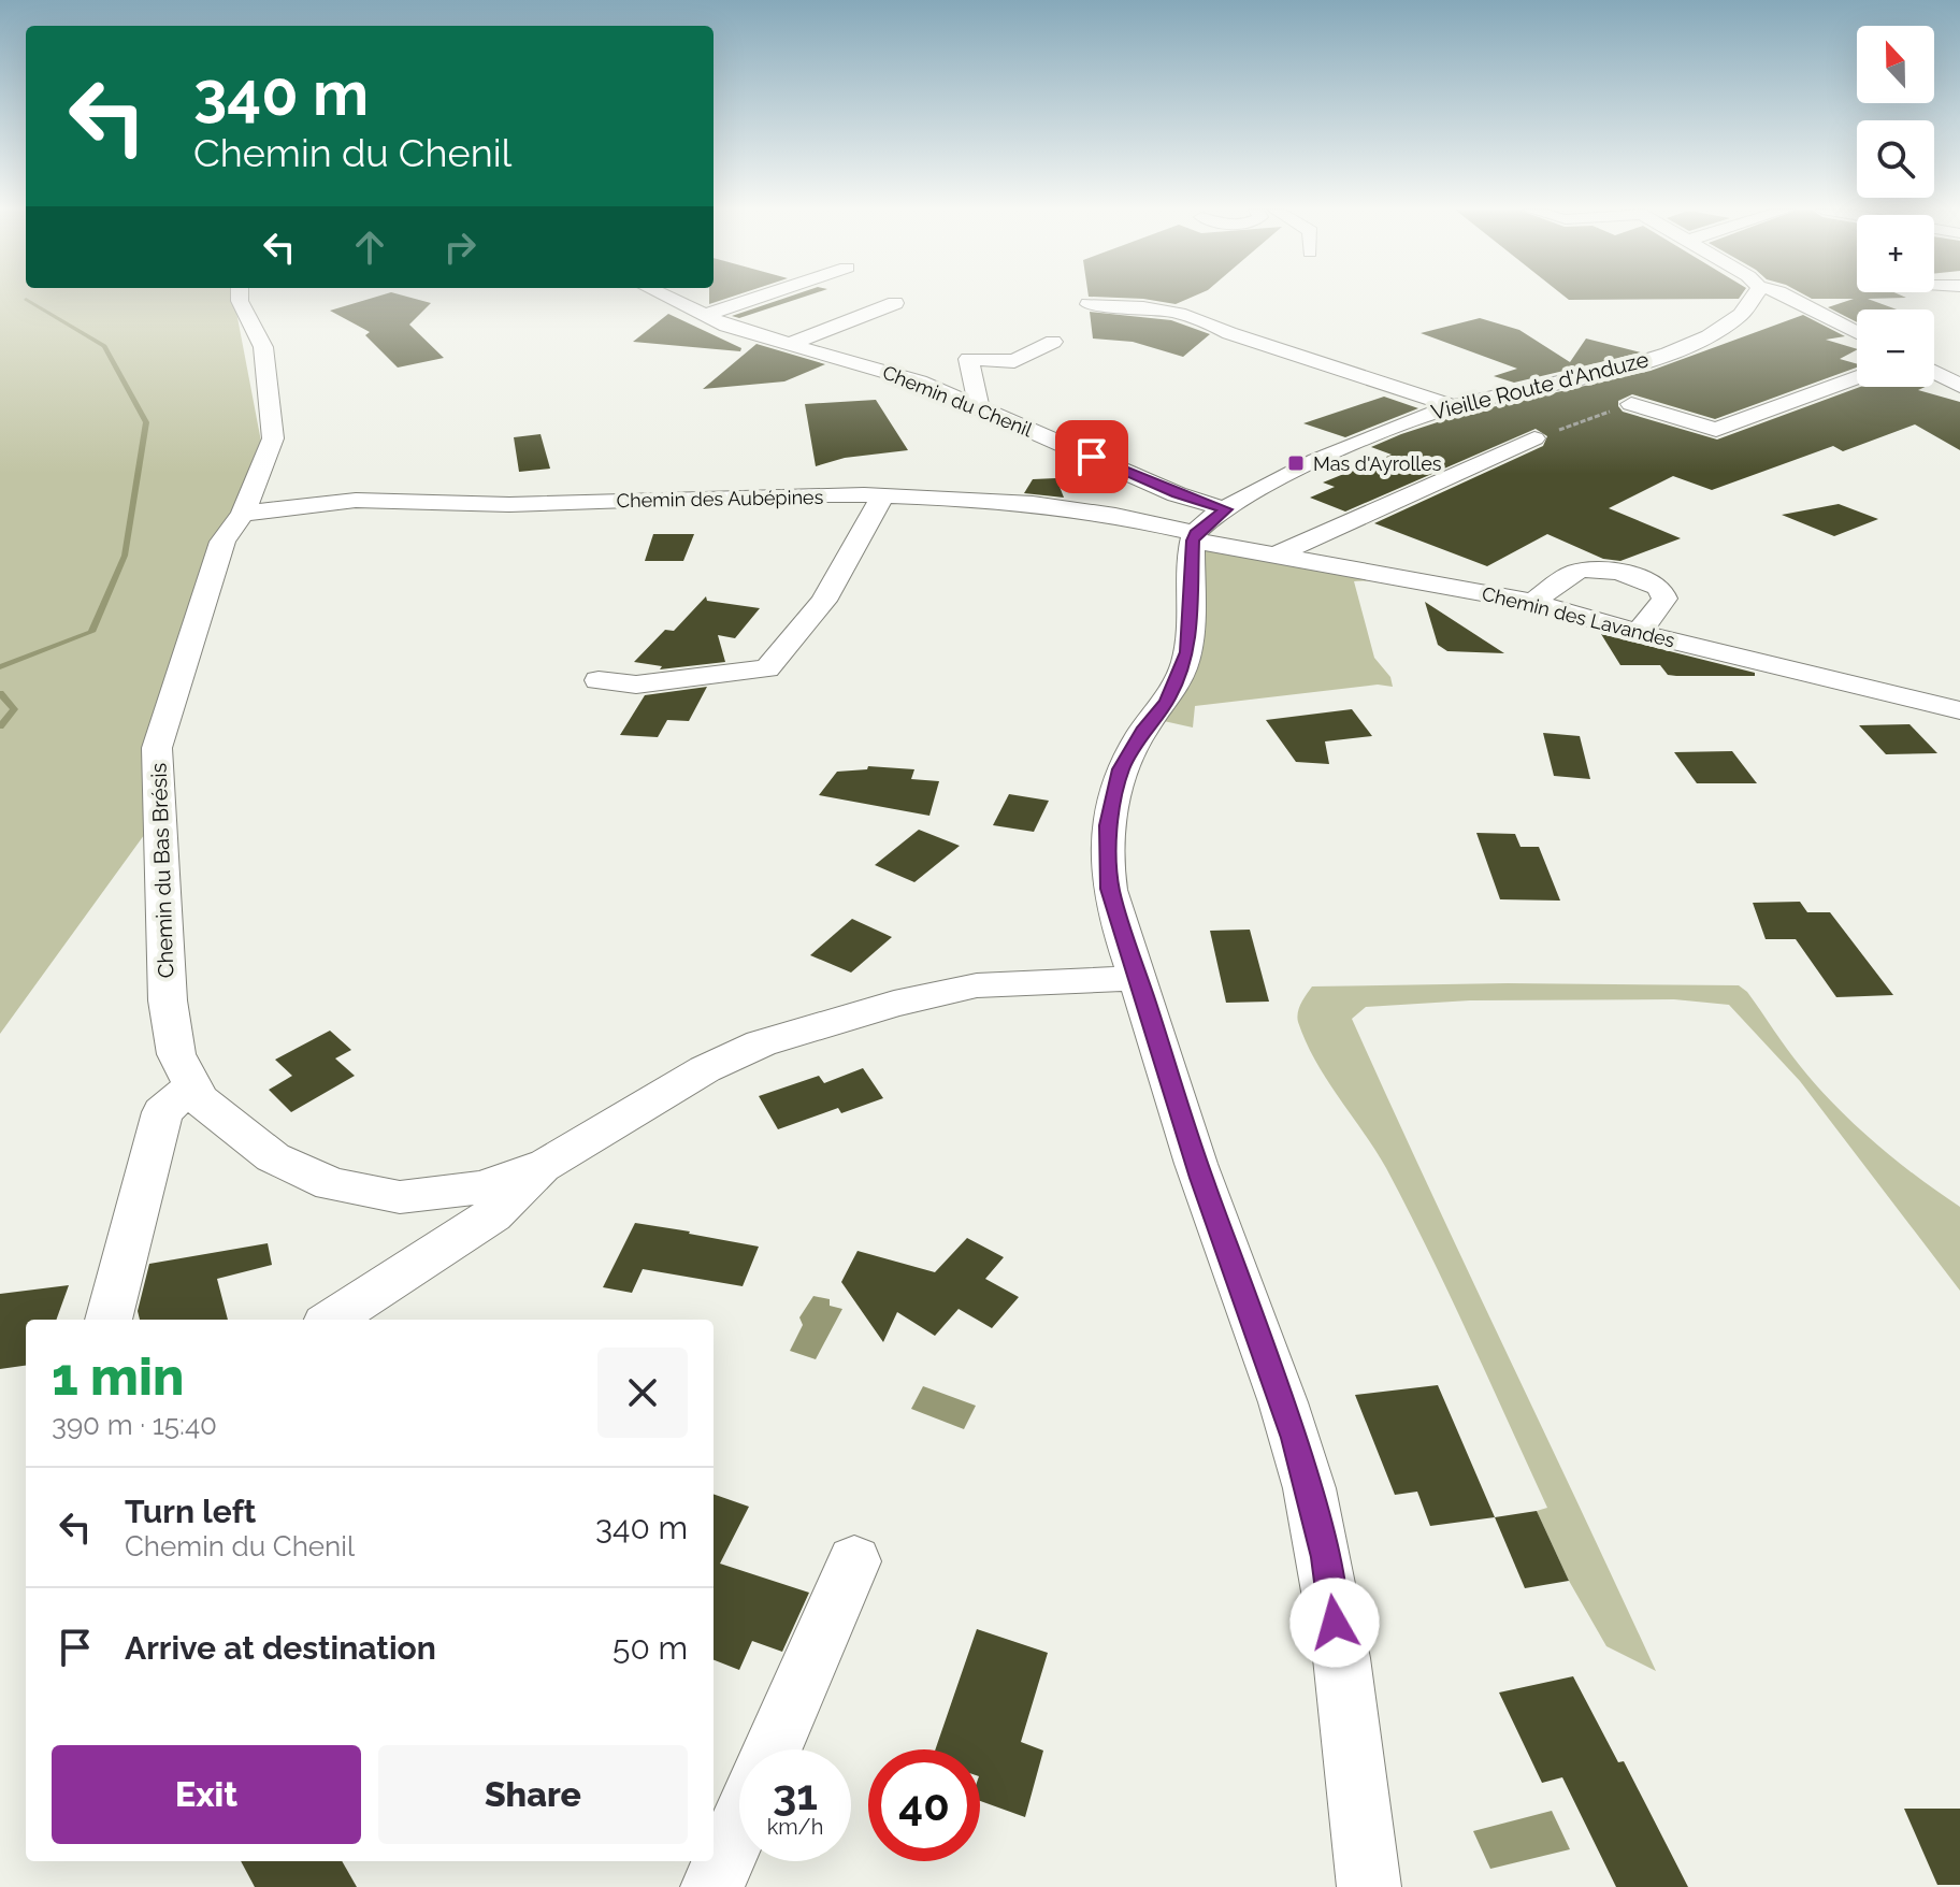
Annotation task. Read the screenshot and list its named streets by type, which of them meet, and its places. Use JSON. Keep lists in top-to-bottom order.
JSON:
{
  "streets": {
    "street": [
      "Vieille Route d'Anduze",
      "Chemin du Chenil",
      "Chemin des Aubépines",
      "Chemin des Lavandes",
      "Chemin du Bas Brésis"
    ]
  },
  "crossings": [
    ["Vieille Route d'Anduze", "Chemin du Chenil"],
    ["Vieille Route d'Anduze", "Chemin des Aubépines"],
    ["Vieille Route d'Anduze", "Chemin des Lavandes"],
    ["Chemin des Aubépines", "Chemin des Lavandes"],
    ["Chemin des Aubépines", "Chemin du Bas Brésis"]
  ],
  "places": {
    "transit": ["Mas d'Ayrolles"]
  },
  "north": "top",
  "page": {
    "map_buttons": ["+", "−"],
    "turn": ["340 m", "Chemin du Chenil"],
    "heading": ["1 min", "390 m · 15:40"],
    "list": [
      {
        "name": "Turn left",
        "note": "Chemin du Chenil",
        "value": "340 m"
      },
      {
        "name": "Arrive at destination",
        "value": "50 m"
      }
    ],
    "buttons": ["Exit", "Share"],
    "speed": "31 km/h",
    "limit": "40"
  }
}
